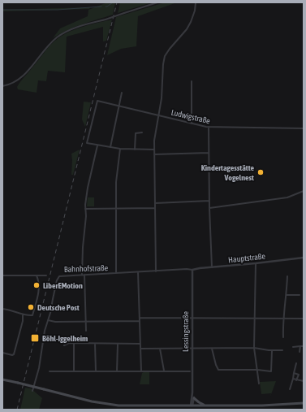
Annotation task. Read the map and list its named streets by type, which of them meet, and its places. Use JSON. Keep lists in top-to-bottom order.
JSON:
{
  "streets": {
    "street": [
      "Ludwigstraße",
      "Hauptstraße",
      "Bahnhofstraße",
      "Lessingstraße"
    ]
  },
  "crossings": [
    ["Hauptstraße", "Bahnhofstraße"],
    ["Hauptstraße", "Lessingstraße"],
    ["Bahnhofstraße", "Lessingstraße"]
  ],
  "places": {
    "other": ["Kindertagesstätte Vogelnest", "LiberEMotion", "Deutsche Post"],
    "transit": ["Böhl-Iggelheim"]
  }
}
